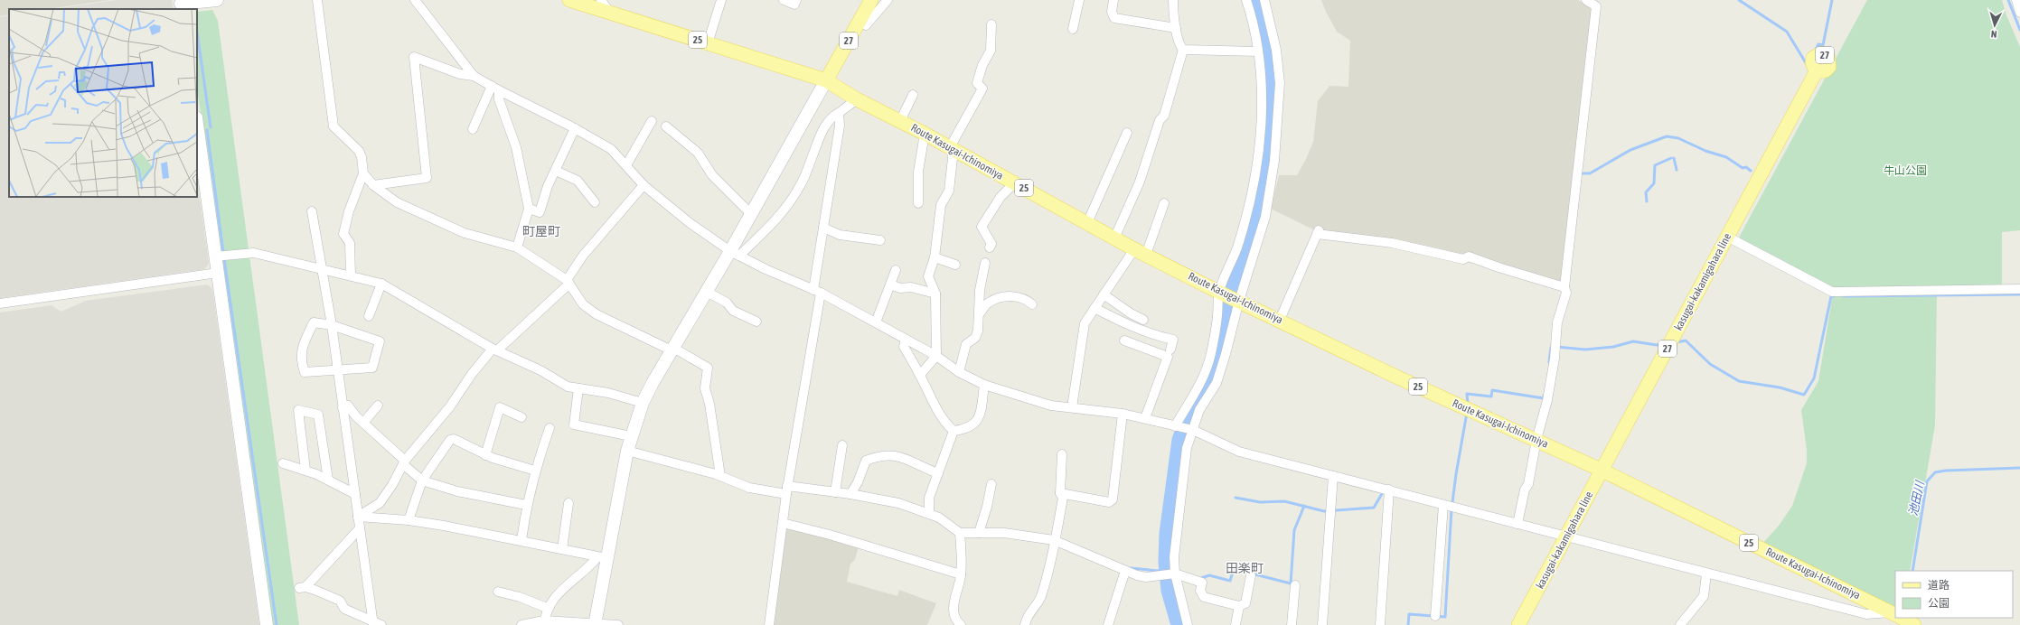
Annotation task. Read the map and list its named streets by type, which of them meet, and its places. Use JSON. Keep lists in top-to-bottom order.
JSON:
{
  "streets": {
    "main road": [
      "25",
      "27",
      "Route Kasugai-Ichinomiya",
      "kasugai-kakamigahara line"
    ]
  },
  "crossings": [
    ["27", "Route Kasugai-Ichinomiya"],
    ["Route Kasugai-Ichinomiya", "kasugai-kakamigahara line"]
  ],
  "districts": ["町屋町", "田楽町"],
  "water": ["池田川"],
  "parks": ["牛山公園"],
  "legend": ["道路", "公園"],
  "north": "bottom"
}
